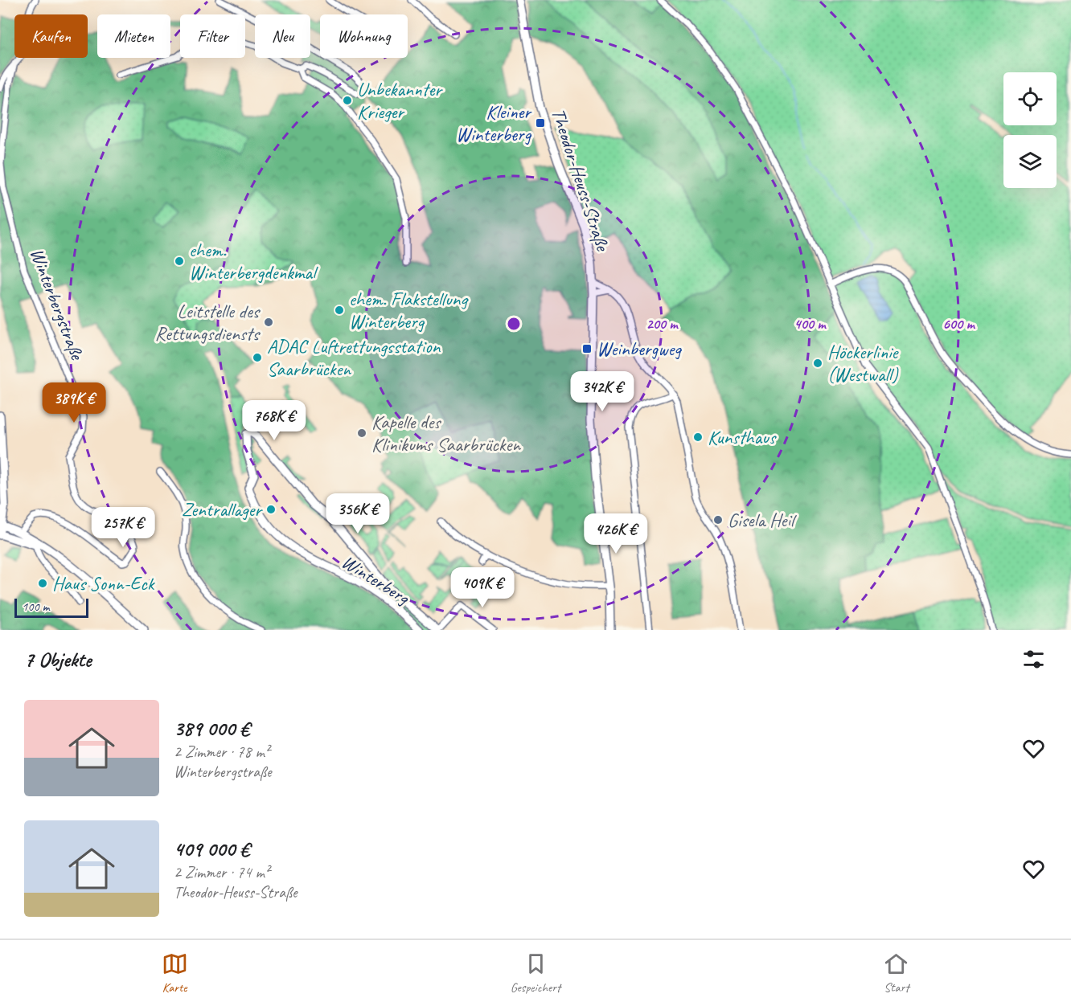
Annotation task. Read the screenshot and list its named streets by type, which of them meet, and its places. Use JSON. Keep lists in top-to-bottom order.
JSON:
{
  "streets": {
    "street": ["Theodor-Heuss-Straße", "Winterbergstraße", "Winterberg"]
  },
  "places": {
    "other": [
      "Unbekannter Krieger",
      "ehem. Winterbergdenkmal",
      "ehem. Flakstellung Winterberg",
      "Leitstelle des Rettungsdiensts",
      "ADAC Luftrettungsstation Saarbrücken",
      "Höckerlinie (Westwall)",
      "Kapelle des Klinikums Saarbrücken",
      "Kunsthaus",
      "Zentrallager",
      "Gisela Heil",
      "Haus Sonn-Eck"
    ],
    "transit": ["Kleiner Winterberg", "Weinbergweg"]
  },
  "scale_bar": "100 m",
  "page": {
    "chip": [
      "Kaufen",
      "Mieten",
      "Filter",
      "Neu",
      "Wohnung"
    ],
    "price": [
      "342K €",
      "389K €",
      "768K €",
      "356K €",
      "257K €",
      "426K €",
      "409K €"
    ],
    "scale": "100 m",
    "heading": "7 Objekte",
    "list": [
      {
        "name": "389 000 €",
        "note": "2 Zimmer · 78 m² · Winterbergstraße"
      },
      {
        "name": "409 000 €",
        "note": "2 Zimmer · 74 m² · Theodor-Heuss-Straße"
      }
    ],
    "tabs": ["Karte", "Gespeichert", "Start"]
  },
  "rings": ["200 m", "400 m", "600 m"]
}
